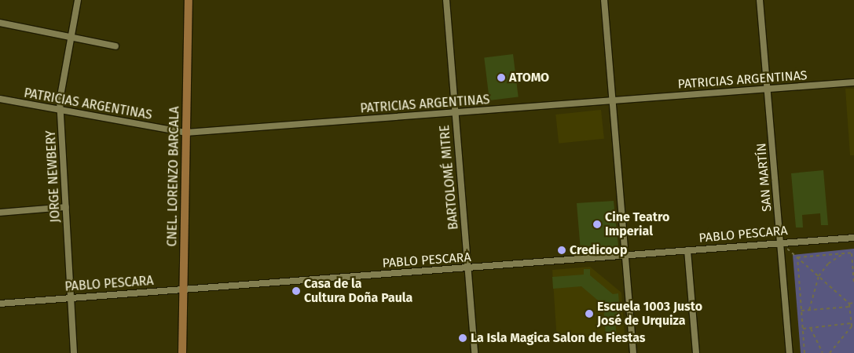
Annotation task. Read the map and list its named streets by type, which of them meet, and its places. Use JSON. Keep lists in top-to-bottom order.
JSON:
{
  "streets": {
    "street": [
      "PATRICIAS ARGENTINAS",
      "JORGE NEWBERY",
      "CNEL. LORENZO BARCALA",
      "BARTOLOMÉ MITRE",
      "SAN MARTÍN",
      "PABLO PESCARA"
    ]
  },
  "crossings": [
    ["PATRICIAS ARGENTINAS", "JORGE NEWBERY"],
    ["PATRICIAS ARGENTINAS", "CNEL. LORENZO BARCALA"],
    ["PATRICIAS ARGENTINAS", "BARTOLOMÉ MITRE"],
    ["PATRICIAS ARGENTINAS", "SAN MARTÍN"],
    ["JORGE NEWBERY", "PABLO PESCARA"],
    ["CNEL. LORENZO BARCALA", "PABLO PESCARA"],
    ["BARTOLOMÉ MITRE", "PABLO PESCARA"],
    ["SAN MARTÍN", "PABLO PESCARA"]
  ],
  "places": [
    "ATOMO",
    "Cine Teatro Imperial",
    "Credicoop",
    "Casa de la Cultura Doña Paula",
    "Escuela 1003 Justo José de Urquiza",
    "La Isla Magica Salon de Fiestas"
  ]
}
